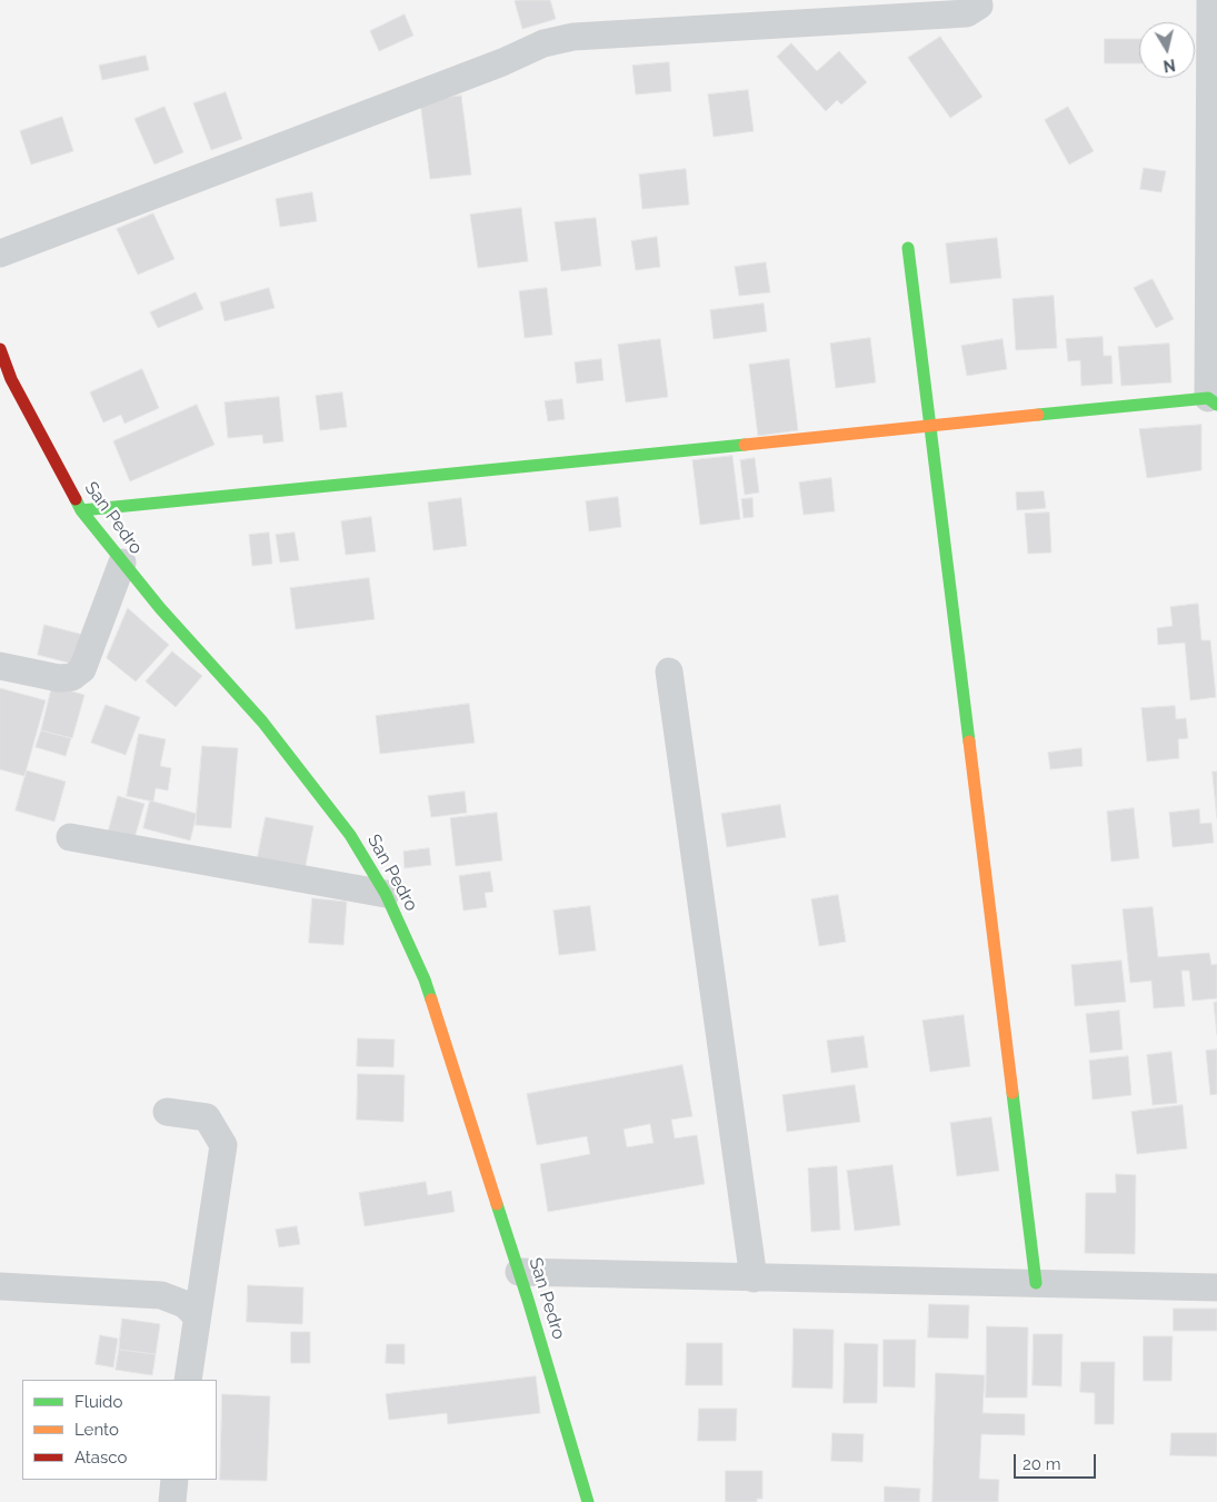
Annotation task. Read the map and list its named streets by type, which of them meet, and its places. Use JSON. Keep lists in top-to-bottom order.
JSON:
{
  "streets": {
    "street": ["San Pedro"]
  },
  "legend": ["Fluido", "Lento", "Atasco"],
  "scale_bar": "20 m",
  "north": "bottom"
}
